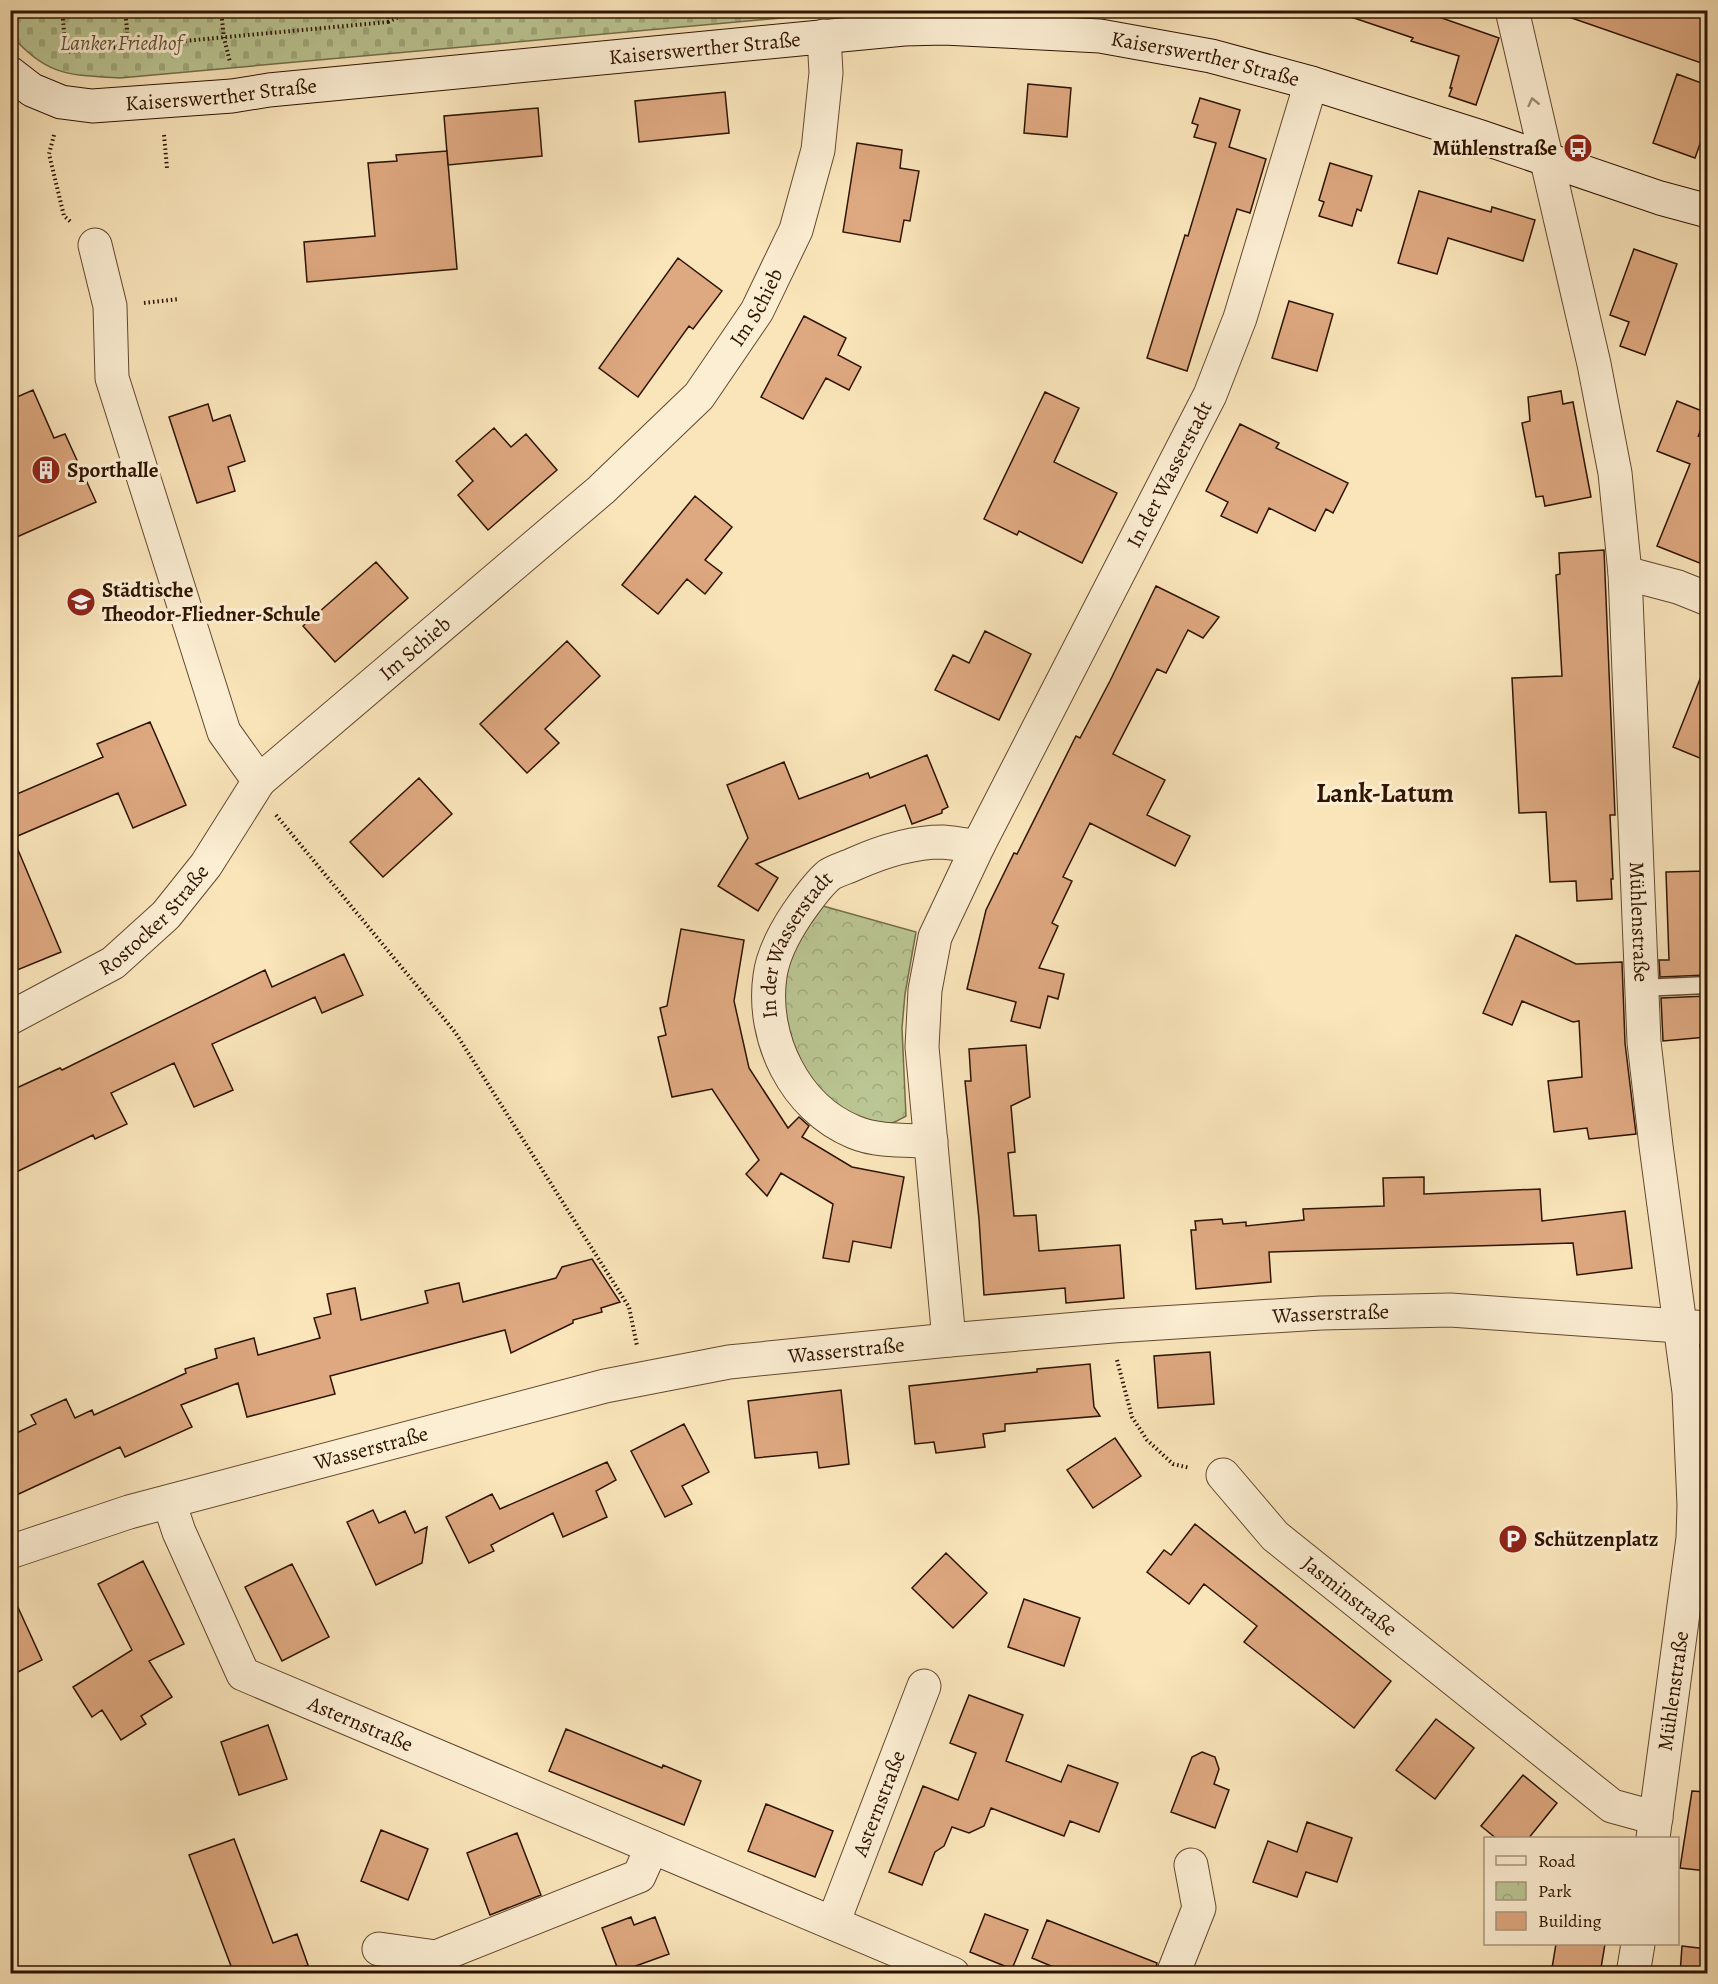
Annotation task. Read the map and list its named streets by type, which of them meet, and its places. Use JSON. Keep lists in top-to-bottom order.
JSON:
{
  "streets": {
    "street": [
      "Kaiserswerther Straße",
      "Im Schieb",
      "In der Wasserstadt",
      "Rostocker Straße",
      "Mühlenstraße",
      "Wasserstraße",
      "Jasminstraße",
      "Asternstraße"
    ]
  },
  "crossings": [
    ["Kaiserswerther Straße", "Im Schieb"],
    ["Kaiserswerther Straße", "In der Wasserstadt"],
    ["Kaiserswerther Straße", "Mühlenstraße"],
    ["Im Schieb", "Rostocker Straße"],
    ["In der Wasserstadt", "Wasserstraße"],
    ["Mühlenstraße", "Wasserstraße"],
    ["Mühlenstraße", "Jasminstraße"],
    ["Wasserstraße", "Asternstraße"]
  ],
  "districts": ["Lank-Latum"],
  "parks": ["Lanker Friedhof"],
  "places": {
    "bus stop": ["Mühlenstraße"],
    "building": ["Sporthalle"],
    "school or university": ["Städtische Theodor-Fliedner-Schule"],
    "parking": ["Schützenplatz"]
  },
  "legend": ["Road", "Park", "Building"]
}
